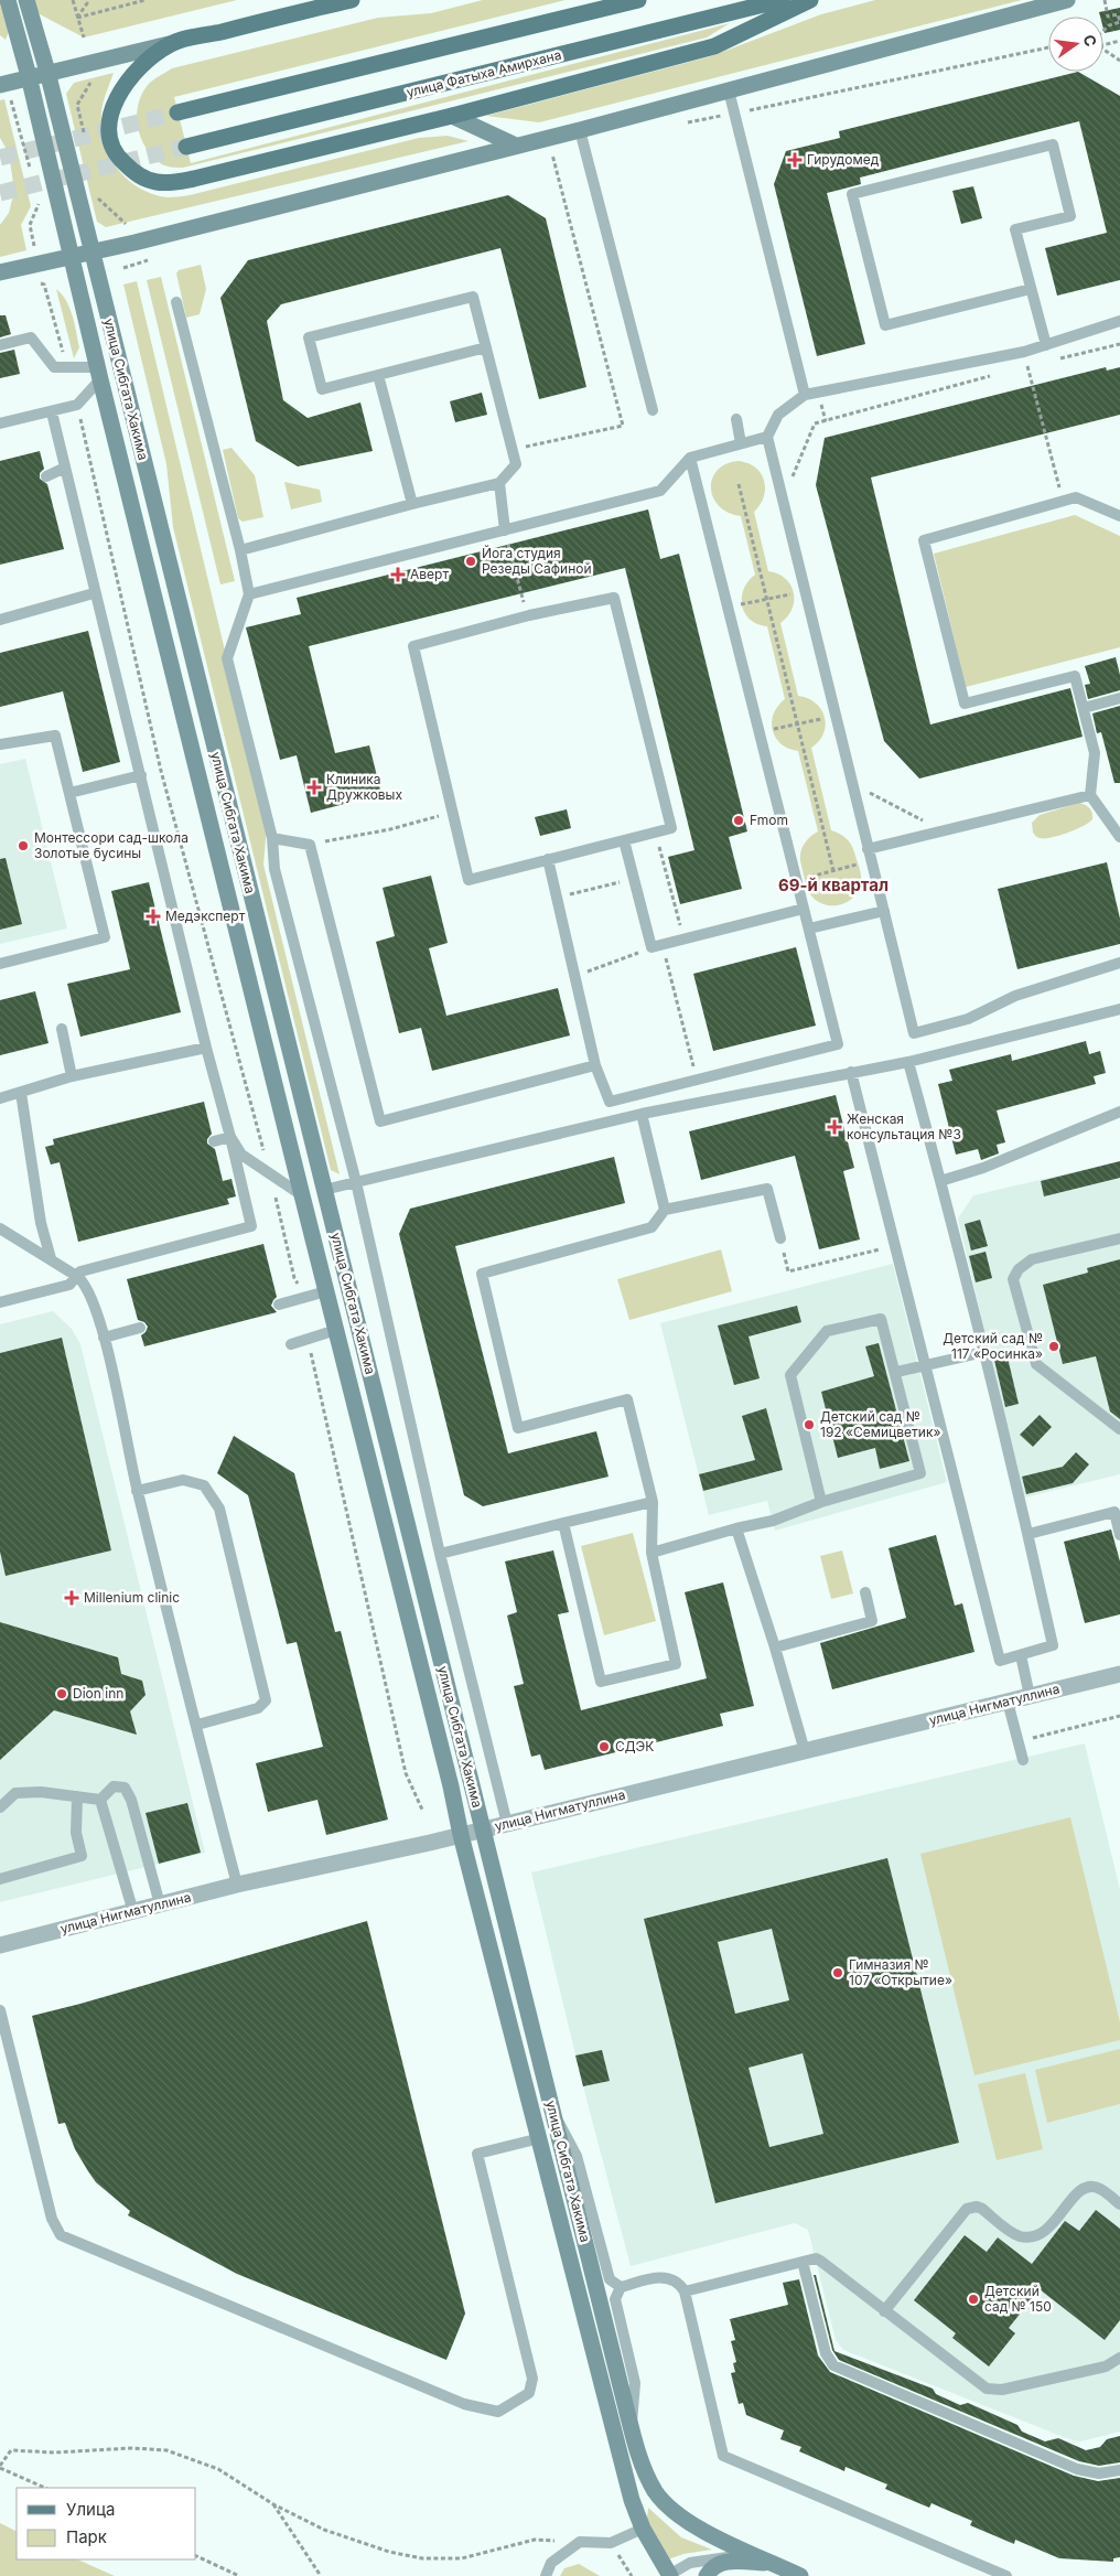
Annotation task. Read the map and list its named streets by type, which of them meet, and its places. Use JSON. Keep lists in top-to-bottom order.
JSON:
{
  "streets": {
    "main road": ["улица Фатыха Амирхана", "улица Сибгата Хакима"],
    "street": ["улица Нигматуллина"]
  },
  "crossings": [
    ["улица Сибгата Хакима", "улица Нигматуллина"]
  ],
  "districts": ["69-й квартал"],
  "places": {
    "health": [
      "Гирудомед",
      "Аверт",
      "Клиника Дружковых",
      "Медэксперт",
      "Женская консультация №3",
      "Millenium clinic"
    ],
    "other": [
      "Йога студия Резеды Сафиной",
      "Fmom",
      "Монтессори сад-школа Золотые бусины",
      "Детский сад № 117 «Росинка»",
      "Детский сад № 192 «Семицветик»",
      "Dion inn",
      "СДЭК",
      "Гимназия № 107 «Открытие»",
      "Детский сад № 150"
    ]
  },
  "legend": ["Улица", "Парк"],
  "north": "right"
}
